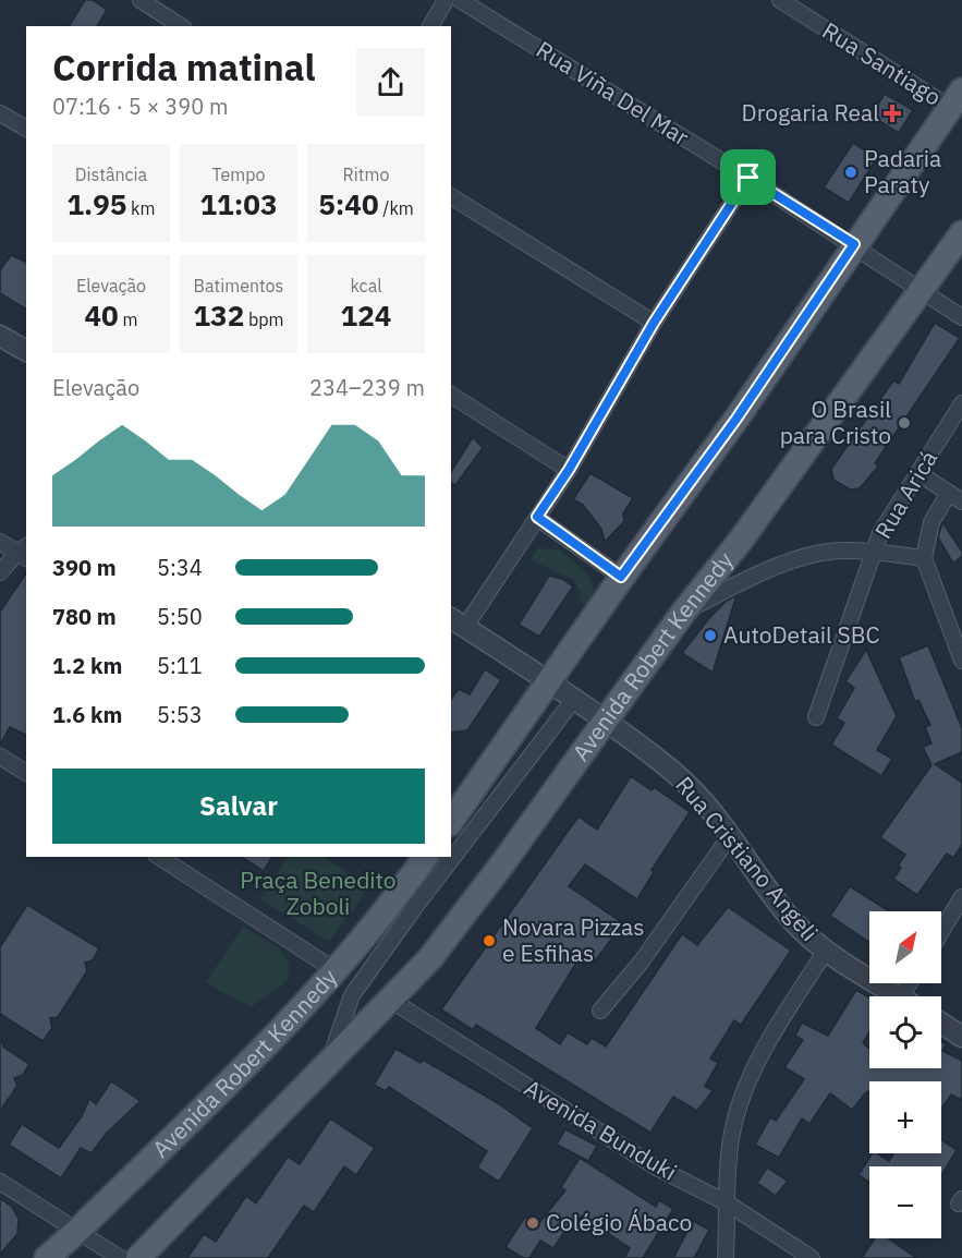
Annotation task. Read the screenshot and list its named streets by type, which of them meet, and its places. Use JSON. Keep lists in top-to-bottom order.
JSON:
{
  "streets": {
    "main road": ["Avenida Robert Kennedy"],
    "street": [
      "Rua Santiago",
      "Rua Viña Del Mar",
      "Rua Aricá",
      "Rua Cristiano Angeli",
      "Avenida Bunduki"
    ]
  },
  "crossings": [
    ["Rua Viña Del Mar", "Avenida Robert Kennedy"],
    ["Avenida Robert Kennedy", "Rua Cristiano Angeli"],
    ["Avenida Robert Kennedy", "Avenida Bunduki"]
  ],
  "parks": ["Praça Benedito Zoboli"],
  "places": {
    "health": ["Drogaria Real"],
    "other": [
      "Padaria Paraty",
      "O Brasil para Cristo",
      "AutoDetail SBC",
      "Novara Pizzas e Esfihas",
      "Colégio Ábaco"
    ]
  },
  "north": "top right",
  "page": {
    "heading": ["Corrida matinal", "07:16 · 5 × 390 m"],
    "stats": [
      ["Distância", "1.95 km"],
      ["Tempo", "11:03"],
      ["Ritmo", "5:40 /km"],
      ["Elevação", "40 m"],
      ["Batimentos", "132 bpm"],
      ["kcal", "124"]
    ],
    "chart": ["Elevação", "234–239 m"],
    "list": [
      {
        "name": "390 m",
        "note": "5:34"
      },
      {
        "name": "780 m",
        "note": "5:50"
      },
      {
        "name": "1.2 km",
        "note": "5:11"
      },
      {
        "name": "1.6 km",
        "note": "5:53"
      }
    ],
    "buttons": "Salvar",
    "map_buttons": ["+", "−"]
  }
}
